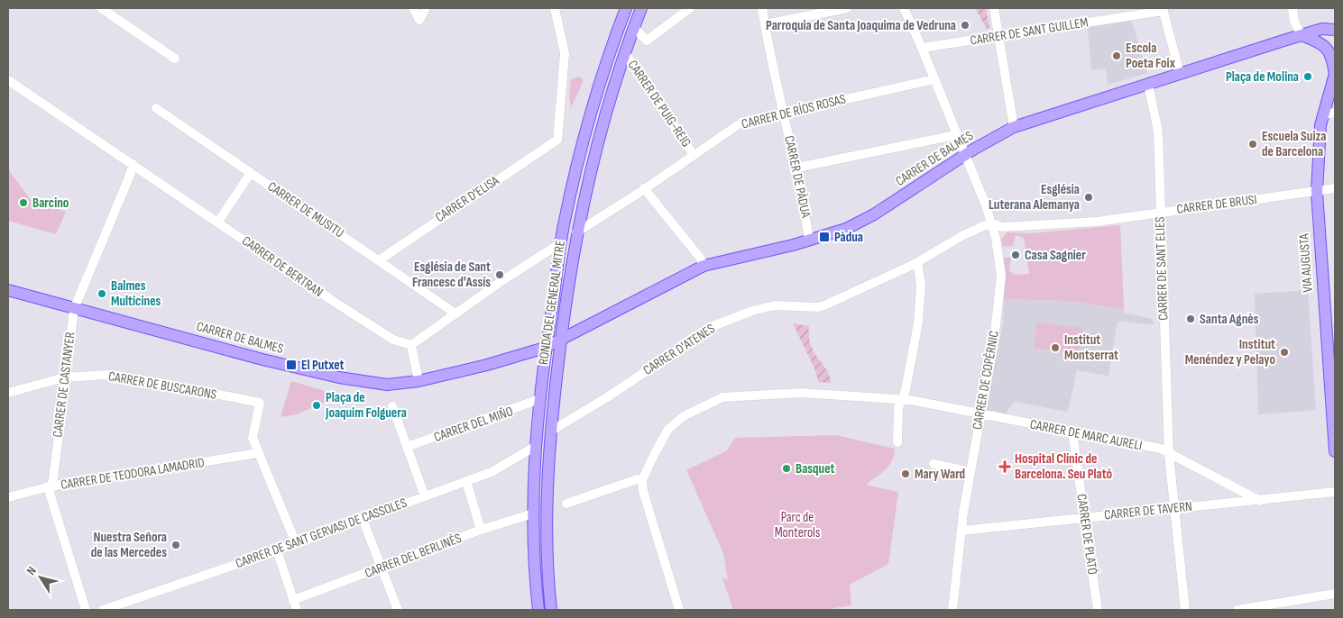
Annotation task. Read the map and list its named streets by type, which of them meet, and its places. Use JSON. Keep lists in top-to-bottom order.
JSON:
{
  "streets": {
    "main road": ["CARRER DE BALMES", "VIA AUGUSTA", "RONDA DEL GENERAL MITRE"],
    "street": [
      "CARRER DE SANT GUILLEM",
      "CARRER DE PUIG-REIG",
      "CARRER DE RÍOS ROSAS",
      "CARRER DE PÀDUA",
      "CARRER D'ELISA",
      "CARRER DE BRUSI",
      "CARRER DE MUSITU",
      "CARRER DE BERTRAN",
      "CARRER DE SANT ELIES",
      "CARRER D'ATENES",
      "CARRER DE COPÈRNIC",
      "CARRER DE CASTANYER",
      "CARRER DE BUSCARONS",
      "CARRER DEL MIÑO",
      "CARRER DE MARC AURELI",
      "CARRER DE TEODORA LAMADRID",
      "CARRER DE TAVERN",
      "CARRER DE SANT GERVASI DE CASSOLES",
      "CARRER DE PLATÓ",
      "CARRER DEL BERLINÈS"
    ]
  },
  "crossings": [
    ["CARRER DE SANT GUILLEM", "CARRER DE COPÈRNIC"],
    ["CARRER DE PUIG-REIG", "CARRER DE RÍOS ROSAS"],
    ["CARRER DE PUIG-REIG", "RONDA DEL GENERAL MITRE"],
    ["CARRER DE RÍOS ROSAS", "CARRER DE PÀDUA"],
    ["CARRER DE RÍOS ROSAS", "RONDA DEL GENERAL MITRE"],
    ["CARRER DE RÍOS ROSAS", "CARRER DE COPÈRNIC"],
    ["CARRER DE BALMES", "CARRER DE PÀDUA"],
    ["CARRER DE BALMES", "CARRER DE SANT ELIES"],
    ["CARRER DE BALMES", "RONDA DEL GENERAL MITRE"],
    ["CARRER DE BALMES", "CARRER DE COPÈRNIC"],
    ["CARRER DE BALMES", "CARRER DE CASTANYER"],
    ["CARRER D'ELISA", "CARRER DE MUSITU"],
    ["CARRER DE BRUSI", "VIA AUGUSTA"],
    ["CARRER DE BRUSI", "CARRER DE SANT ELIES"],
    ["CARRER DE BRUSI", "CARRER D'ATENES"],
    ["CARRER DE BRUSI", "CARRER DE COPÈRNIC"],
    ["CARRER DE BERTRAN", "CARRER DE CASTANYER"],
    ["CARRER DE SANT ELIES", "CARRER DE MARC AURELI"],
    ["CARRER DE SANT ELIES", "CARRER DE TAVERN"],
    ["RONDA DEL GENERAL MITRE", "CARRER D'ATENES"],
    ["RONDA DEL GENERAL MITRE", "CARRER DEL MIÑO"],
    ["RONDA DEL GENERAL MITRE", "CARRER DE SANT GERVASI DE CASSOLES"],
    ["RONDA DEL GENERAL MITRE", "CARRER DEL BERLINÈS"],
    ["CARRER D'ATENES", "CARRER DE COPÈRNIC"],
    ["CARRER DE COPÈRNIC", "CARRER DE MARC AURELI"],
    ["CARRER DE COPÈRNIC", "CARRER DE TAVERN"],
    ["CARRER DE CASTANYER", "CARRER DE BUSCARONS"],
    ["CARRER DE CASTANYER", "CARRER DE TEODORA LAMADRID"],
    ["CARRER DE BUSCARONS", "CARRER DE TEODORA LAMADRID"],
    ["CARRER DE MARC AURELI", "CARRER DE TAVERN"],
    ["CARRER DE MARC AURELI", "CARRER DE PLATÓ"],
    ["CARRER DE TAVERN", "CARRER DE PLATÓ"]
  ],
  "parks": ["Parc de Monterols"],
  "places": {
    "other": [
      "Parroquia de Santa Joaquima de Vedruna",
      "Escola Poeta Foix",
      "Plaça de Molina",
      "Escuela Suiza de Barcelona",
      "Església Luterana Alemanya",
      "Barcino",
      "Casa Sagnier",
      "Església de Sant Francesc d'Assís",
      "Balmes Multicines",
      "Santa Agnès",
      "Institut Montserrat",
      "Institut Menéndez y Pelayo",
      "Plaça de Joaquim Folguera",
      "Basquet",
      "Mary Ward",
      "Nuestra Señora de las Mercedes"
    ],
    "transit": ["Pàdua", "El Putxet"],
    "health": ["Hospital Clínic de Barcelona. Seu Plató"]
  },
  "north": "top left"
}
